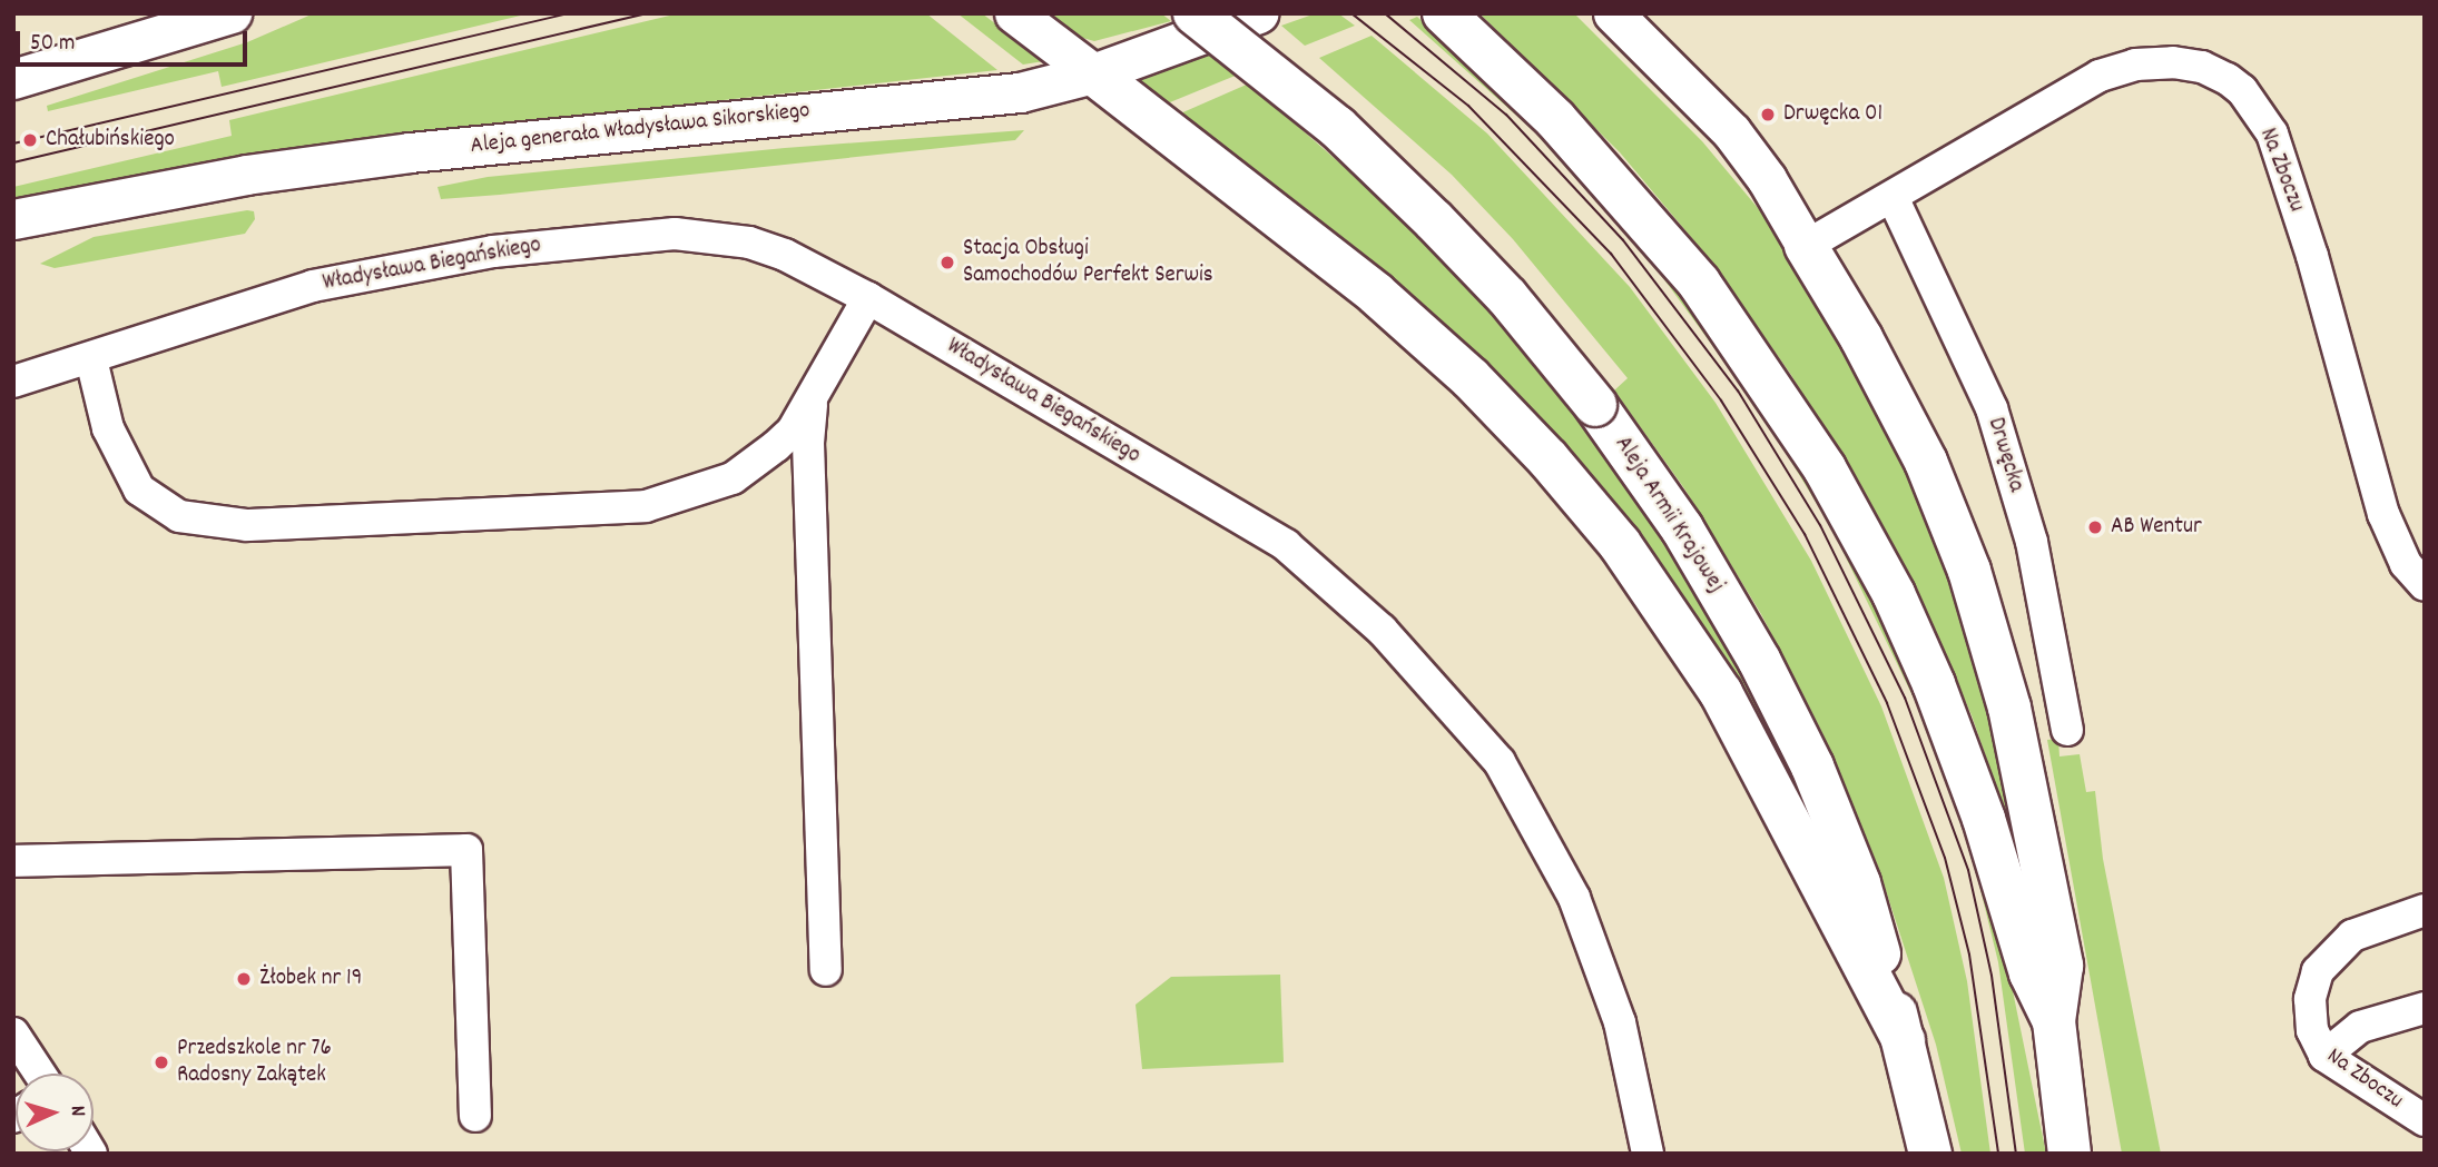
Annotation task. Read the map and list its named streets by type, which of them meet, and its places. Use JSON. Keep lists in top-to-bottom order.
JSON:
{
  "streets": {
    "main road": ["Aleja Armii Krajowej"],
    "street": [
      "Aleja generała Władysława Sikorskiego",
      "Na Zboczu",
      "Władysława Biegańskiego",
      "Drwęcka"
    ]
  },
  "crossings": [
    ["Na Zboczu", "Drwęcka"]
  ],
  "places": [
    "Drwęcka 01",
    "Chałubińskiego",
    "Stacja Obsługi Samochodów Perfekt Serwis",
    "AB Wentur",
    "Żłobek nr 19",
    "Przedszkole nr 76 Radosny Zakątek"
  ],
  "scale_bar": "50 m",
  "north": "right"
}
